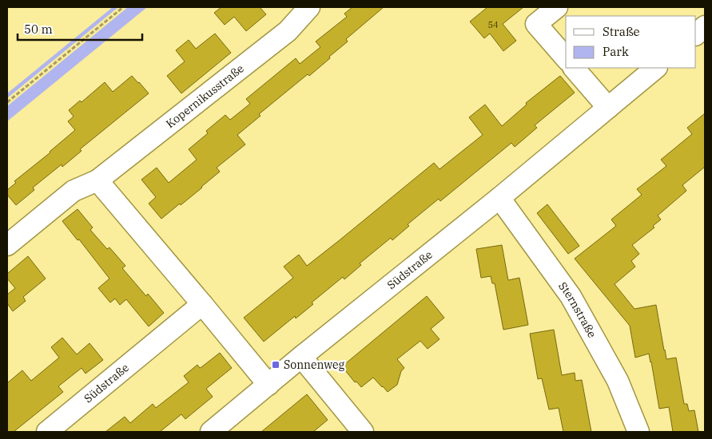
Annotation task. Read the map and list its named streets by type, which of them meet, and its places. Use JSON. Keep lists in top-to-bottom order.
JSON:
{
  "streets": {
    "street": ["Kopernikusstraße", "Südstraße", "Sternstraße"]
  },
  "crossings": [
    ["Südstraße", "Sternstraße"]
  ],
  "places": {
    "transit": ["Sonnenweg"]
  },
  "house_numbers": ["54"],
  "legend": ["Straße", "Park"],
  "scale_bar": "50 m"
}
